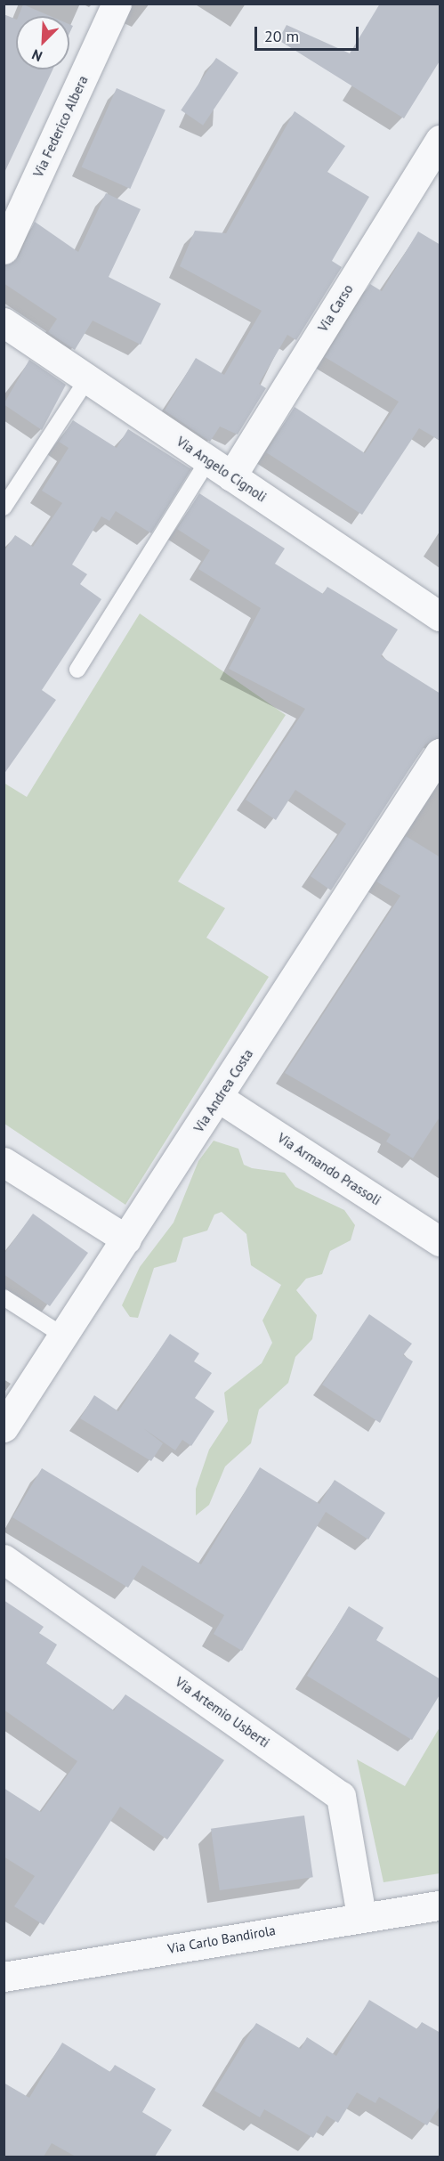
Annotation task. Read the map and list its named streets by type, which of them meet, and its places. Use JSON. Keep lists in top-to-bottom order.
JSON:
{
  "streets": {
    "street": [
      "Via Federico Albera",
      "Via Carso",
      "Via Angelo Cignoli",
      "Via Andrea Costa",
      "Via Armando Prassoli",
      "Via Artemio Usberti",
      "Via Carlo Bandirola"
    ]
  },
  "crossings": [
    ["Via Carso", "Via Angelo Cignoli"],
    ["Via Andrea Costa", "Via Armando Prassoli"],
    ["Via Artemio Usberti", "Via Carlo Bandirola"]
  ],
  "scale_bar": "20 m",
  "north": "bottom left"
}
